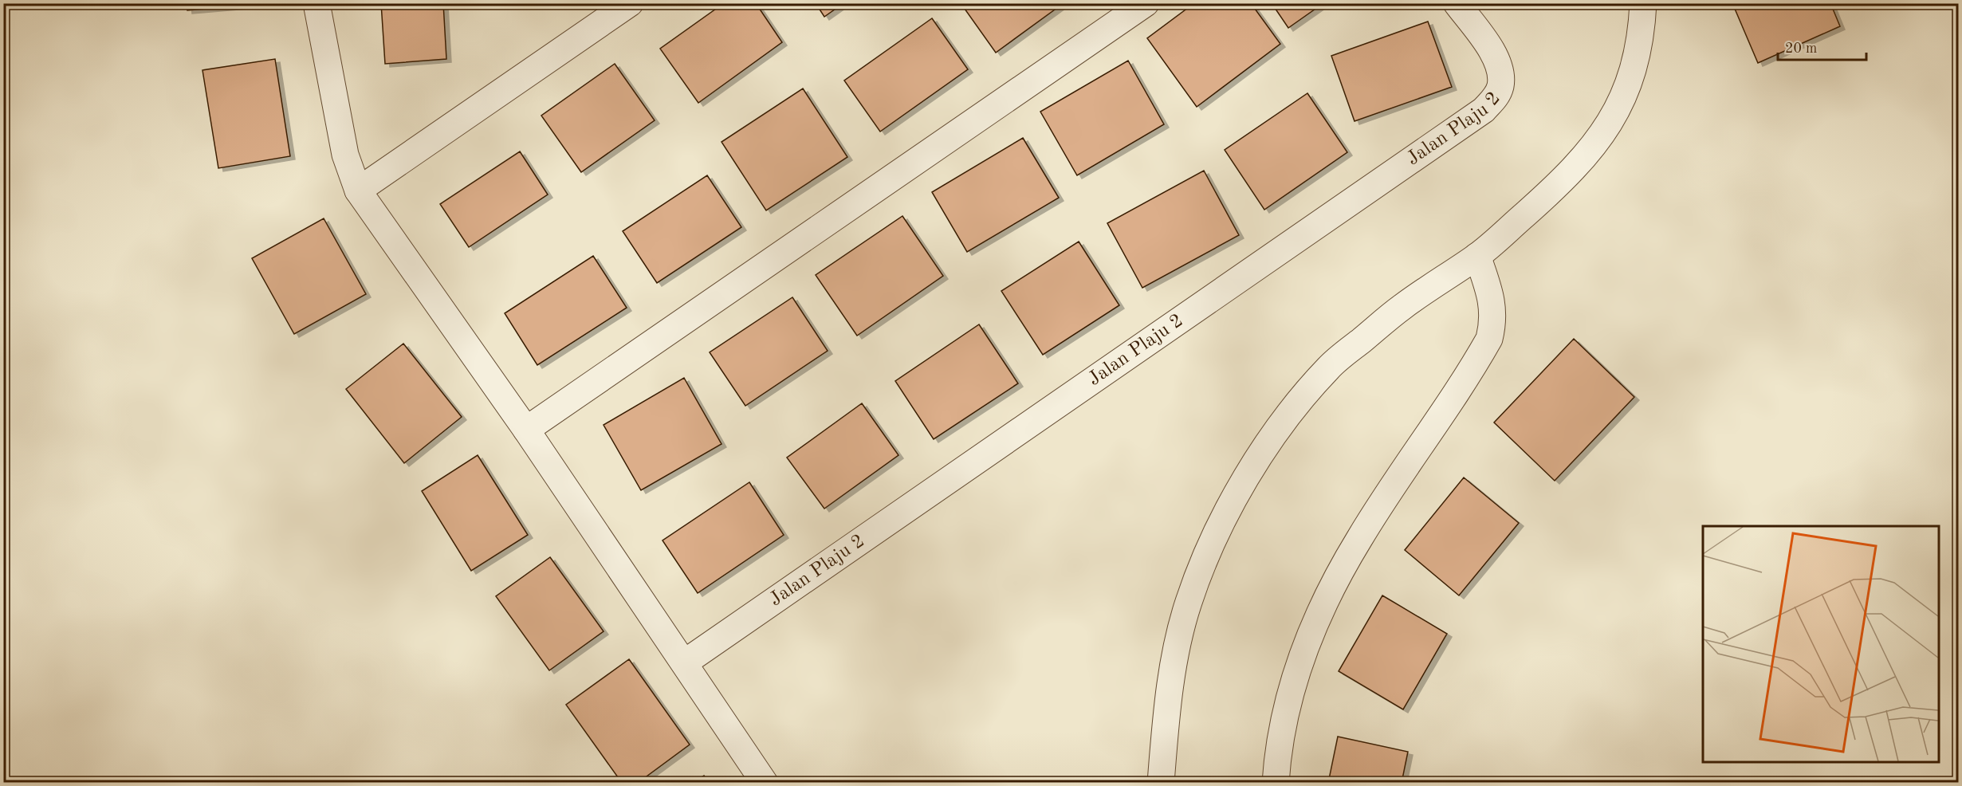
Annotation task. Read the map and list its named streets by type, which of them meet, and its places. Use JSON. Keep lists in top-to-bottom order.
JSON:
{
  "streets": {
    "street": ["Jalan Plaju 2"]
  },
  "scale_bar": "20 m"
}
